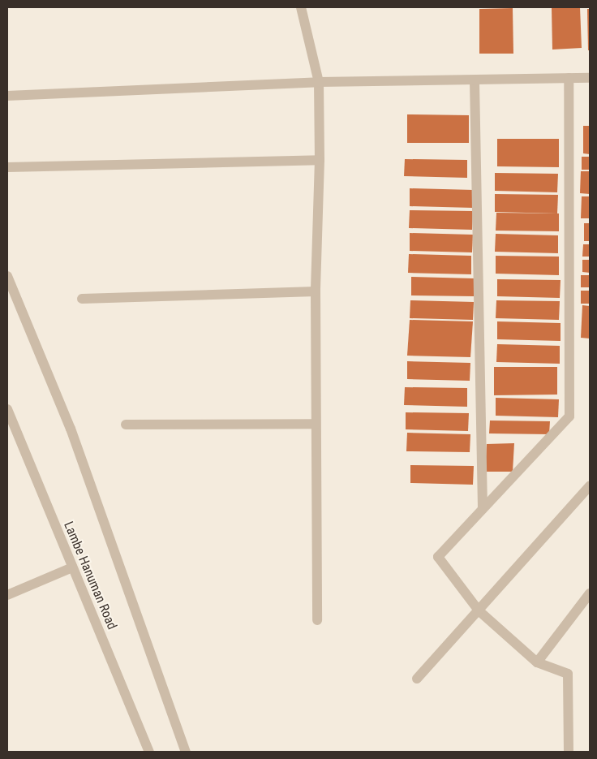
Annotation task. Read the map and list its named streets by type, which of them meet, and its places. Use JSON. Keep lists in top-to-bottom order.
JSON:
{
  "streets": {
    "street": ["Lambe Hanuman Road"]
  }
}
